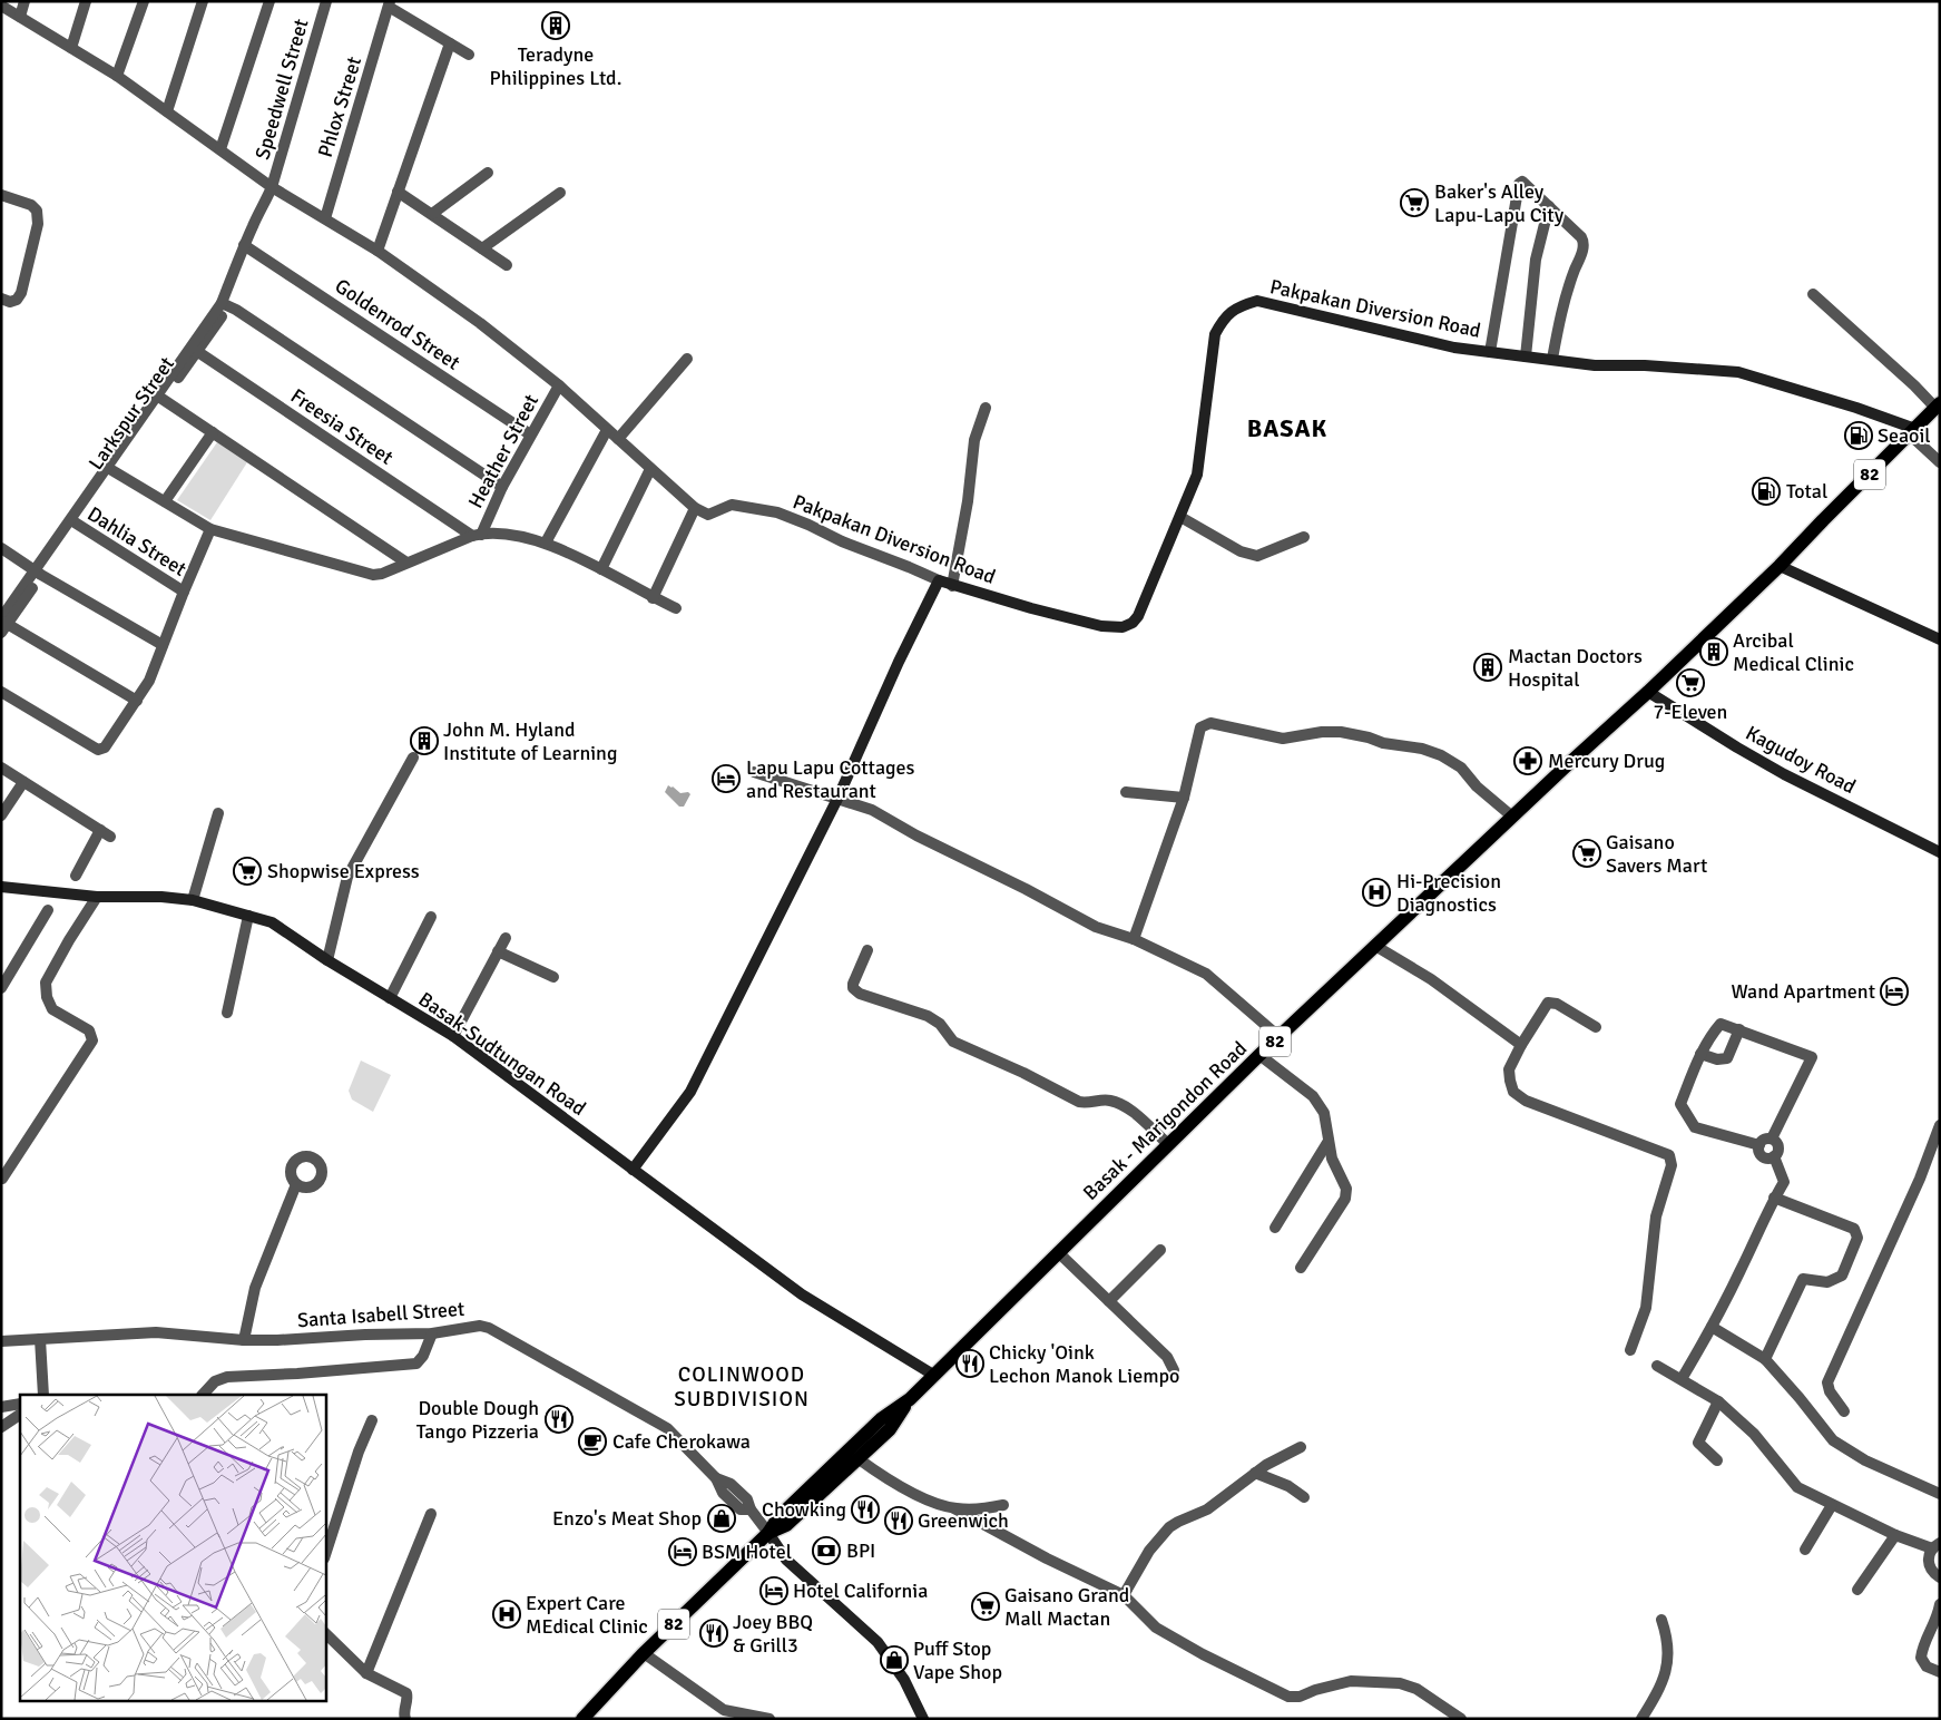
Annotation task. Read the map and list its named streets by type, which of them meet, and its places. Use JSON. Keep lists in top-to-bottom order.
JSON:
{
  "streets": {
    "main road": ["82", "Basak - Marigondon Road"],
    "street": [
      "Speedwell Street",
      "Phlox Street",
      "Pakpakan Diversion Road",
      "Goldenrod Street",
      "Larkspur Street",
      "Freesia Street",
      "Heather Street",
      "Dahlia Street",
      "Kagudoy Road",
      "Basak-Sudtungan Road",
      "Santa Isabell Street"
    ]
  },
  "crossings": [
    ["Speedwell Street", "Larkspur Street"],
    ["Pakpakan Diversion Road", "82"],
    ["Goldenrod Street", "Larkspur Street"],
    ["Goldenrod Street", "Heather Street"],
    ["Larkspur Street", "Freesia Street"],
    ["Larkspur Street", "Dahlia Street"],
    ["Freesia Street", "Heather Street"],
    ["82", "Kagudoy Road"],
    ["82", "Basak - Marigondon Road"],
    ["Kagudoy Road", "Basak - Marigondon Road"],
    ["Basak-Sudtungan Road", "Basak - Marigondon Road"],
    ["Basak - Marigondon Road", "Santa Isabell Street"]
  ],
  "districts": ["BASAK", "COLINWOOD SUBDIVISION"],
  "places": {
    "building": [
      "Teradyne Philippines Ltd.",
      "Arcibal Medical Clinic",
      "Mactan Doctors Hospital",
      "John M. Hyland Institute of Learning"
    ],
    "supermarket": [
      "Baker's Alley Lapu-Lapu City",
      "7-Eleven",
      "Gaisano Savers Mart",
      "Shopwise Express",
      "Gaisano Grand Mall Mactan"
    ],
    "fuel station": ["Seaoil", "Total"],
    "pharmacy": ["Mercury Drug"],
    "hotel": [
      "Lapu Lapu Cottages and Restaurant",
      "Wand Apartment",
      "BSM Hotel",
      "Hotel California"
    ],
    "hospital": ["Hi-Precision Diagnostics", "Expert Care MEdical Clinic"],
    "restaurant": [
      "Chicky 'Oink Lechon Manok Liempo",
      "Double Dough Tango Pizzeria",
      "Chowking",
      "Greenwich",
      "Joey BBQ & Grill3"
    ],
    "cafe": ["Cafe Cherokawa"],
    "shop": ["Enzo's Meat Shop", "Puff Stop Vape Shop"],
    "bank": ["BPI"]
  }
}
